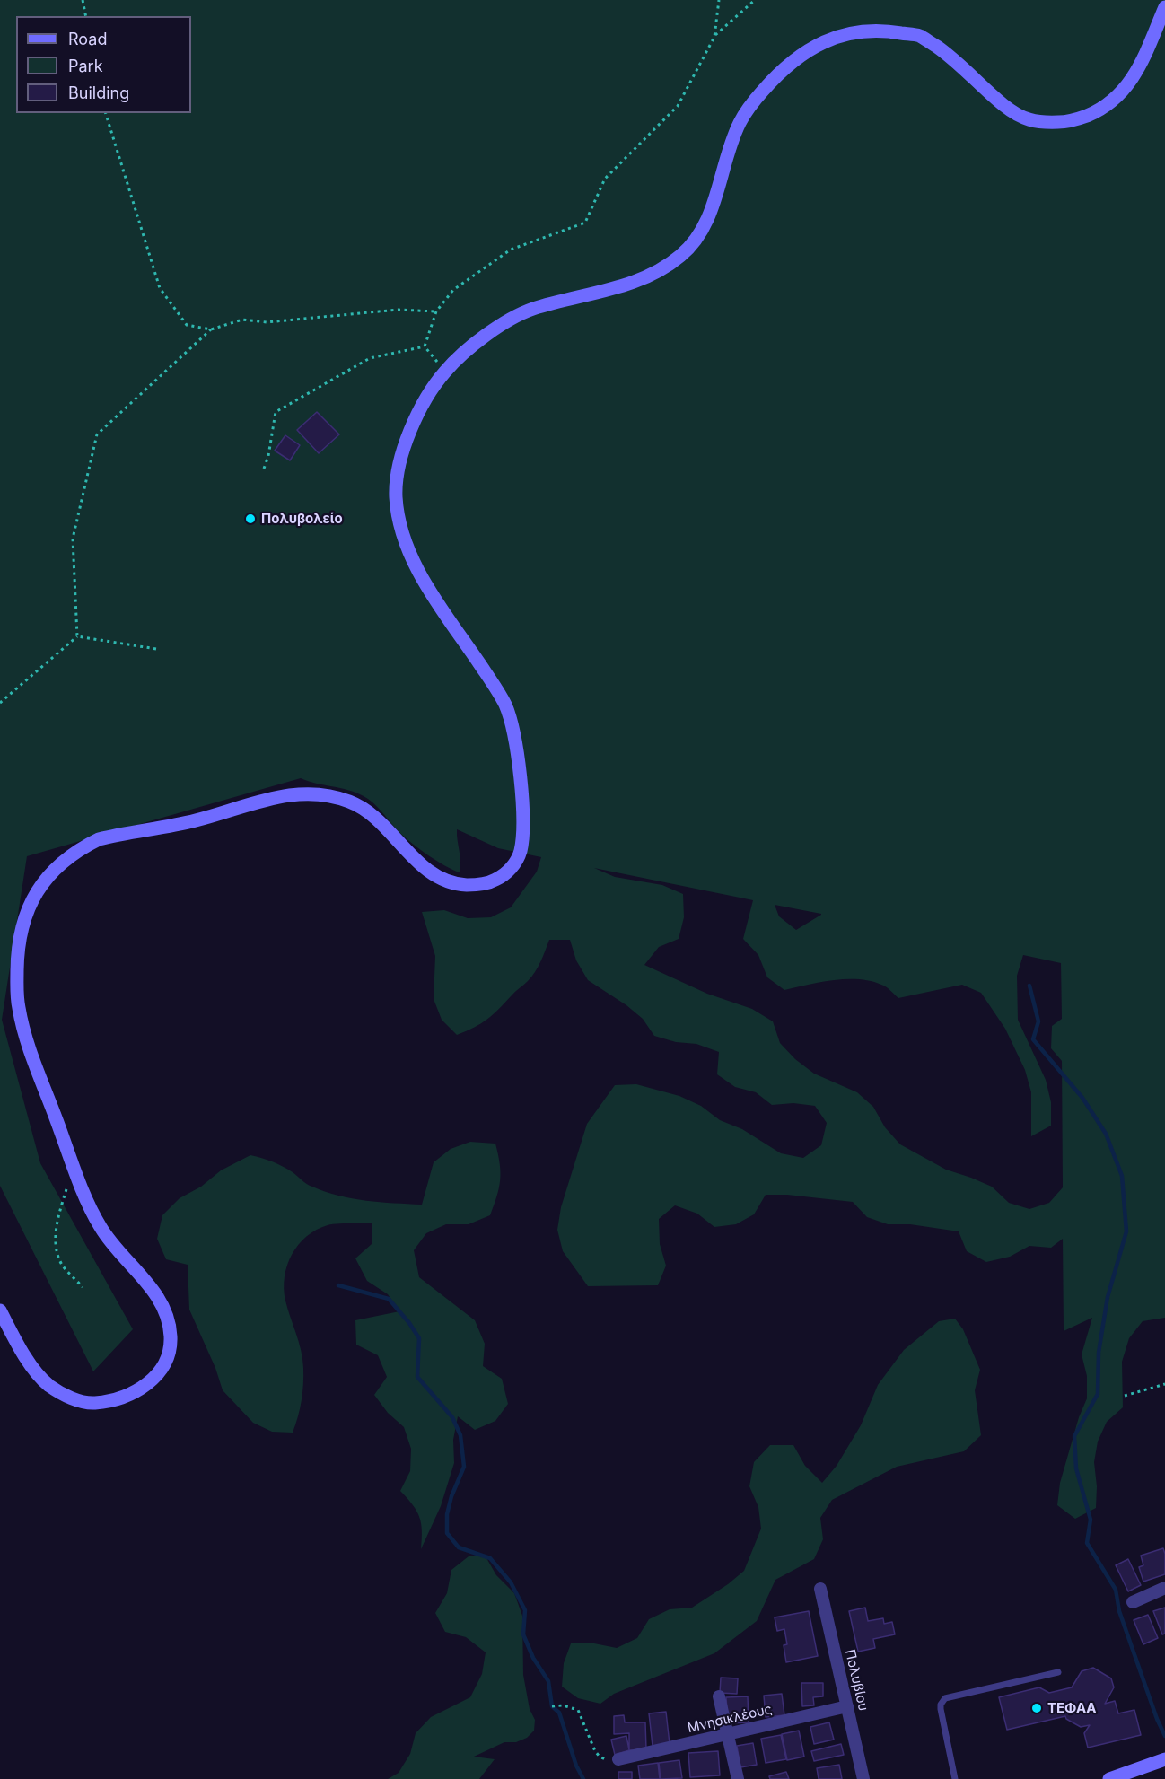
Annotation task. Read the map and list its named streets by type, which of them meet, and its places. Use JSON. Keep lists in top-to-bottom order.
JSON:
{
  "streets": {
    "street": ["Πολυβίου", "Μνησικλέους"]
  },
  "crossings": [
    ["Πολυβίου", "Μνησικλέους"]
  ],
  "places": ["Πολυβολείο", "ΤΕΦΑΑ"],
  "legend": ["Road", "Park", "Building"]
}
